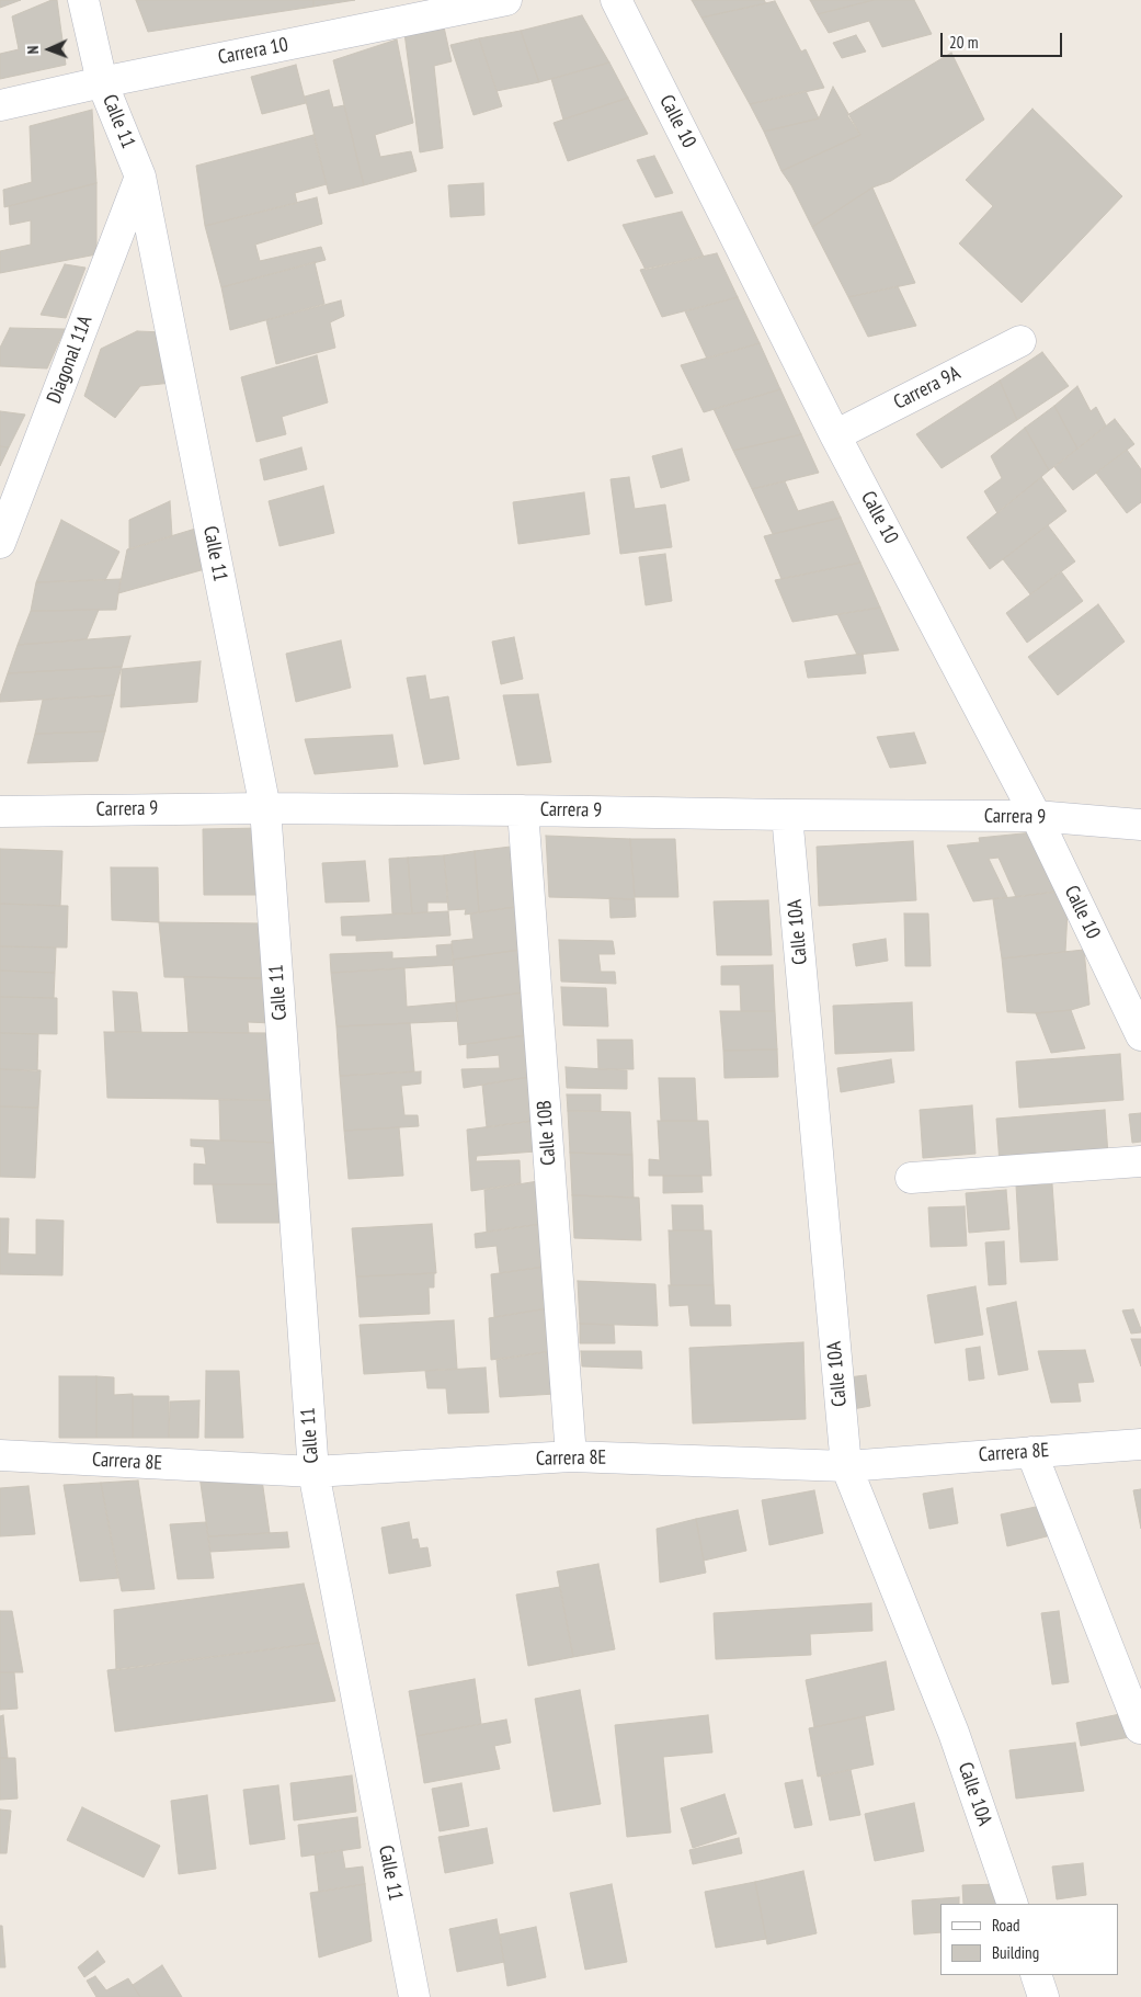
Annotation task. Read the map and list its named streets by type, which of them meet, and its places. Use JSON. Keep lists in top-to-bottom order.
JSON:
{
  "streets": {
    "street": [
      "Carrera 10",
      "Calle 11",
      "Calle 10",
      "Diagonal 11A",
      "Carrera 9A",
      "Carrera 9",
      "Calle 10A",
      "Calle 10B",
      "Carrera 8E"
    ]
  },
  "crossings": [
    ["Carrera 10", "Calle 11"],
    ["Calle 11", "Diagonal 11A"],
    ["Calle 11", "Carrera 9"],
    ["Calle 11", "Carrera 8E"],
    ["Calle 10", "Carrera 9A"],
    ["Calle 10", "Carrera 9"],
    ["Carrera 9", "Calle 10A"],
    ["Carrera 9", "Calle 10B"],
    ["Calle 10A", "Carrera 8E"],
    ["Calle 10B", "Carrera 8E"]
  ],
  "legend": ["Road", "Building"],
  "scale_bar": "20 m",
  "north": "left"
}
